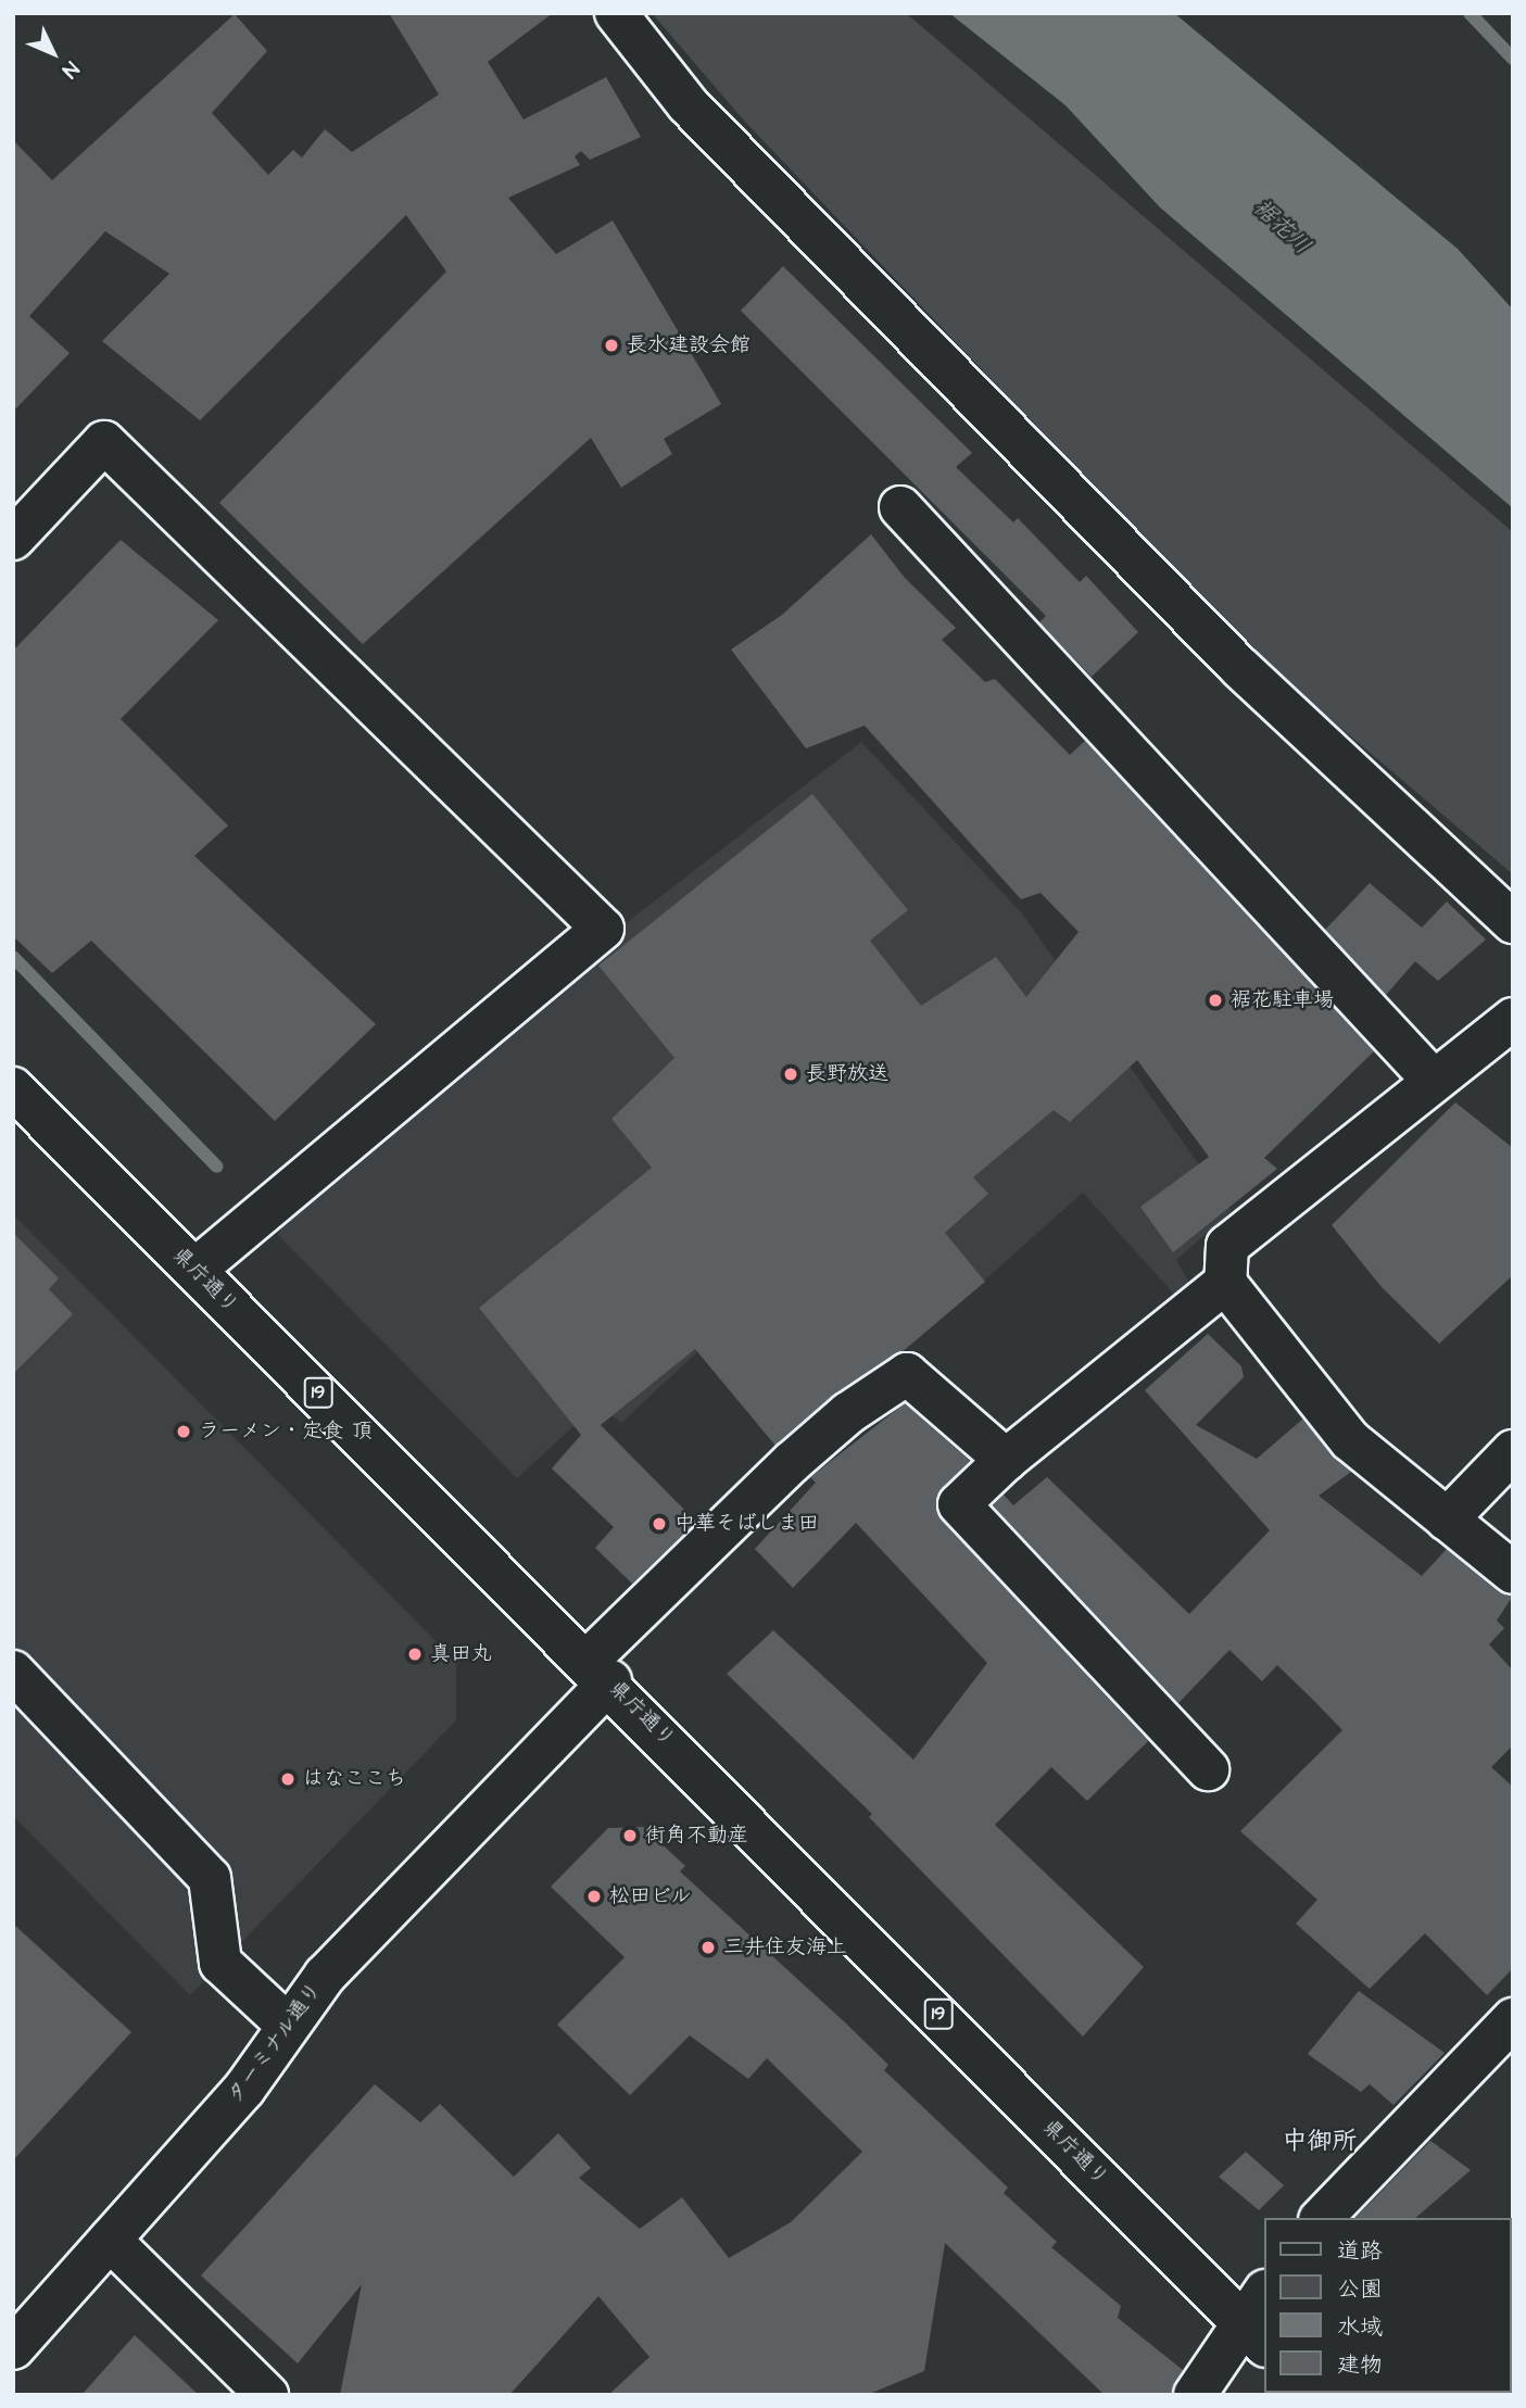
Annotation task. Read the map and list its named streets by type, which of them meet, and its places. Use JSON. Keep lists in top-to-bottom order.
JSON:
{
  "streets": {
    "main road": ["県庁通り", "19", "ターミナル通り"]
  },
  "crossings": [
    ["県庁通り", "ターミナル通り"]
  ],
  "districts": ["中御所"],
  "water": ["裾花川"],
  "places": [
    "長水建設会館",
    "裾花駐車場",
    "長野放送",
    "ラーメン・定食 頂",
    "中華そばしま田",
    "真田丸",
    "はなここち",
    "街角不動産",
    "松田ビル",
    "三井住友海上"
  ],
  "legend": [
    "道路",
    "公園",
    "水域",
    "建物"
  ],
  "north": "bottom right"
}
